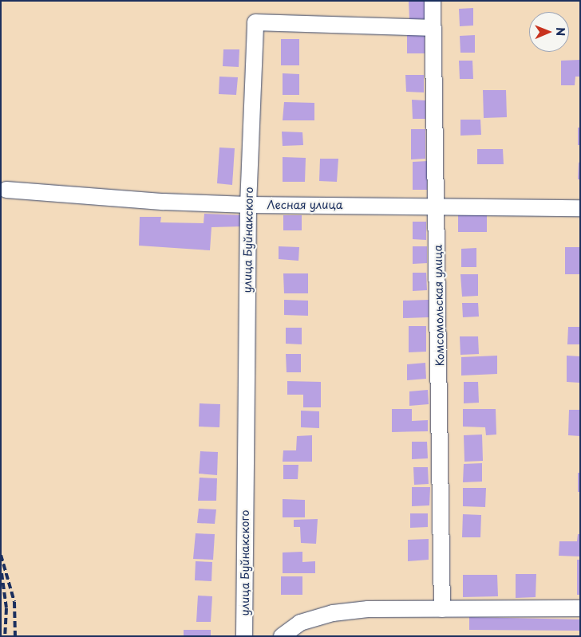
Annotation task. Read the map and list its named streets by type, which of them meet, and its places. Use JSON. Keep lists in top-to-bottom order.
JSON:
{
  "streets": {
    "street": ["Лесная улица", "улица Буйнакского", "Комсомольская улица"]
  },
  "crossings": [
    ["Лесная улица", "улица Буйнакского"],
    ["Лесная улица", "Комсомольская улица"],
    ["улица Буйнакского", "Комсомольская улица"]
  ],
  "north": "right"
}
